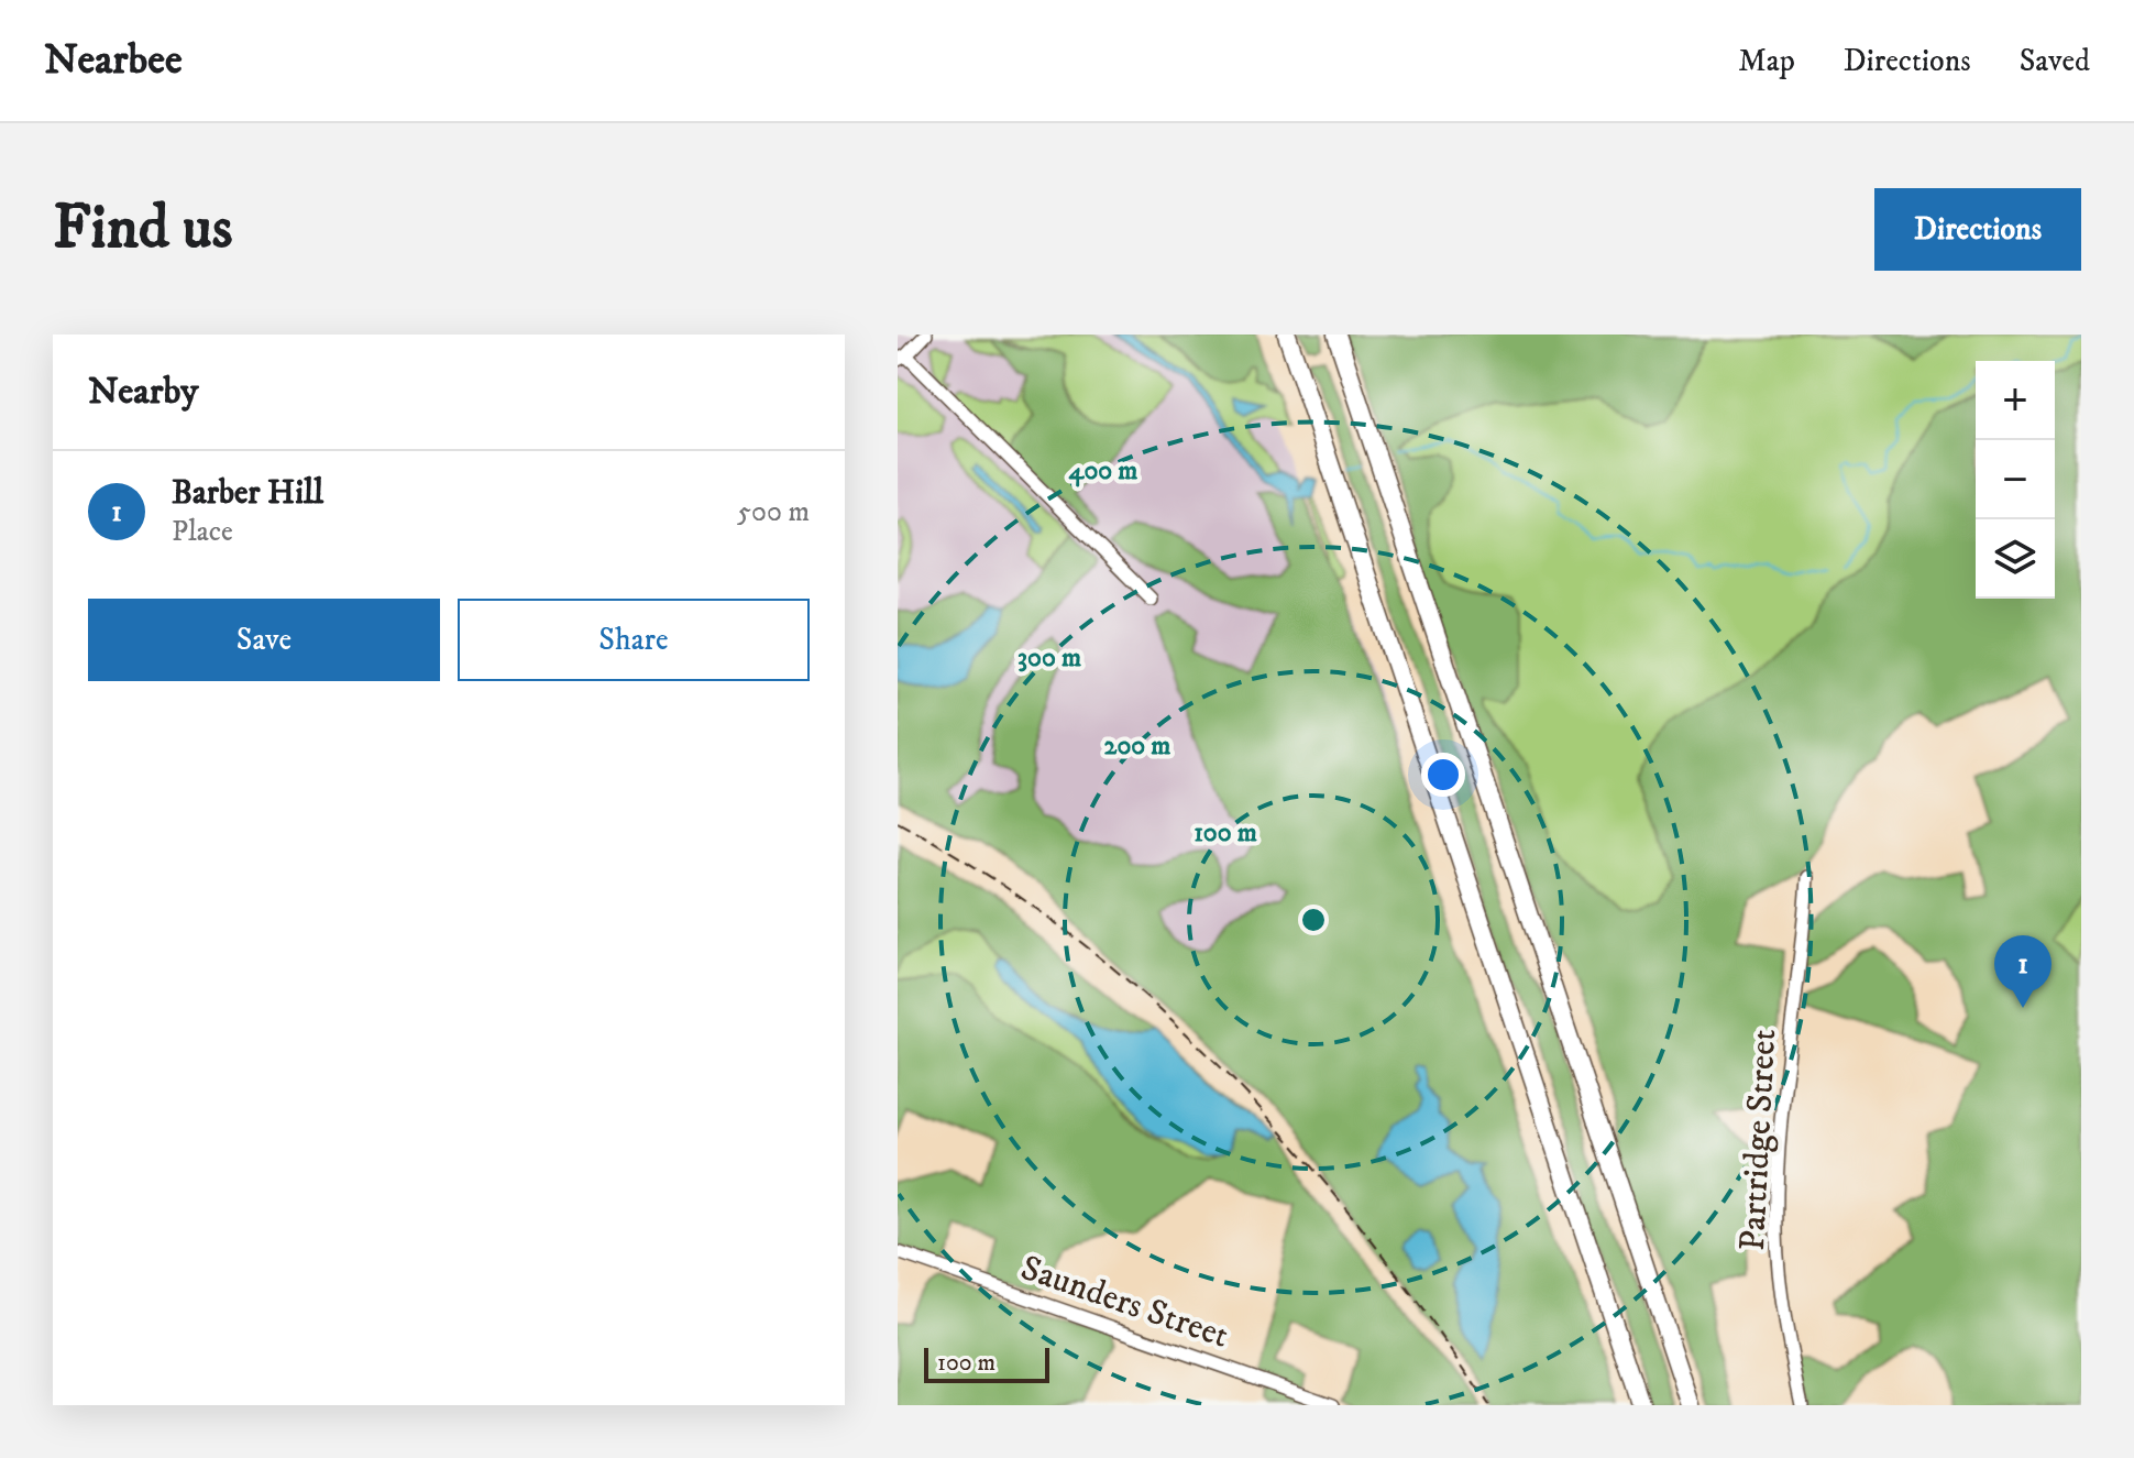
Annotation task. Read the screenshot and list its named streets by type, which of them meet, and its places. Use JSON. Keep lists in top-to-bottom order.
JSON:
{
  "streets": {
    "street": ["Partridge Street", "Saunders Street"]
  },
  "scale_bar": "100 m",
  "page": {
    "header": "Nearbee",
    "nav": ["Map", "Directions", "Saved"],
    "buttons": [
      "Directions",
      ["Save", "Share"]
    ],
    "title": "Find us",
    "heading": "Nearby",
    "map_buttons": ["+", "−"],
    "list": [
      {
        "mark": "1",
        "name": "Barber Hill",
        "note": "Place",
        "value": "500 m"
      }
    ],
    "pins": "1",
    "scale": "100 m"
  },
  "rings": [
    "400 m",
    "300 m",
    "200 m",
    "100 m"
  ]
}
